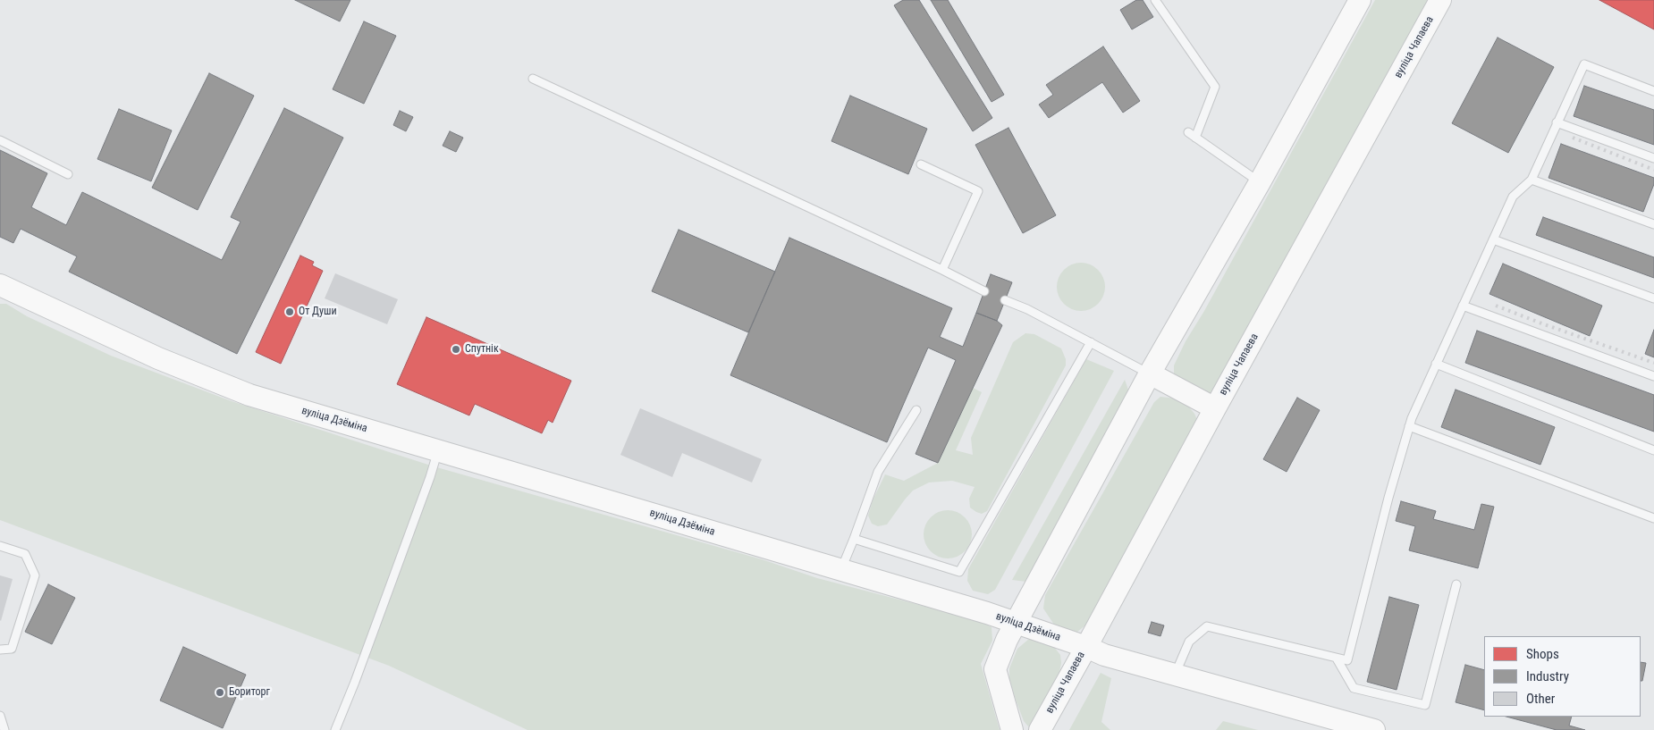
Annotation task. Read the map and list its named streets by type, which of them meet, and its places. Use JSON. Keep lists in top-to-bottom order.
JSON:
{
  "streets": {
    "main road": ["вуліца Чапаева", "вуліца Дзёміна"]
  },
  "crossings": [
    ["вуліца Чапаева", "вуліца Дзёміна"]
  ],
  "places": ["От Души", "Спутнік", "Бориторг"],
  "legend": ["Shops", "Industry", "Other"]
}
